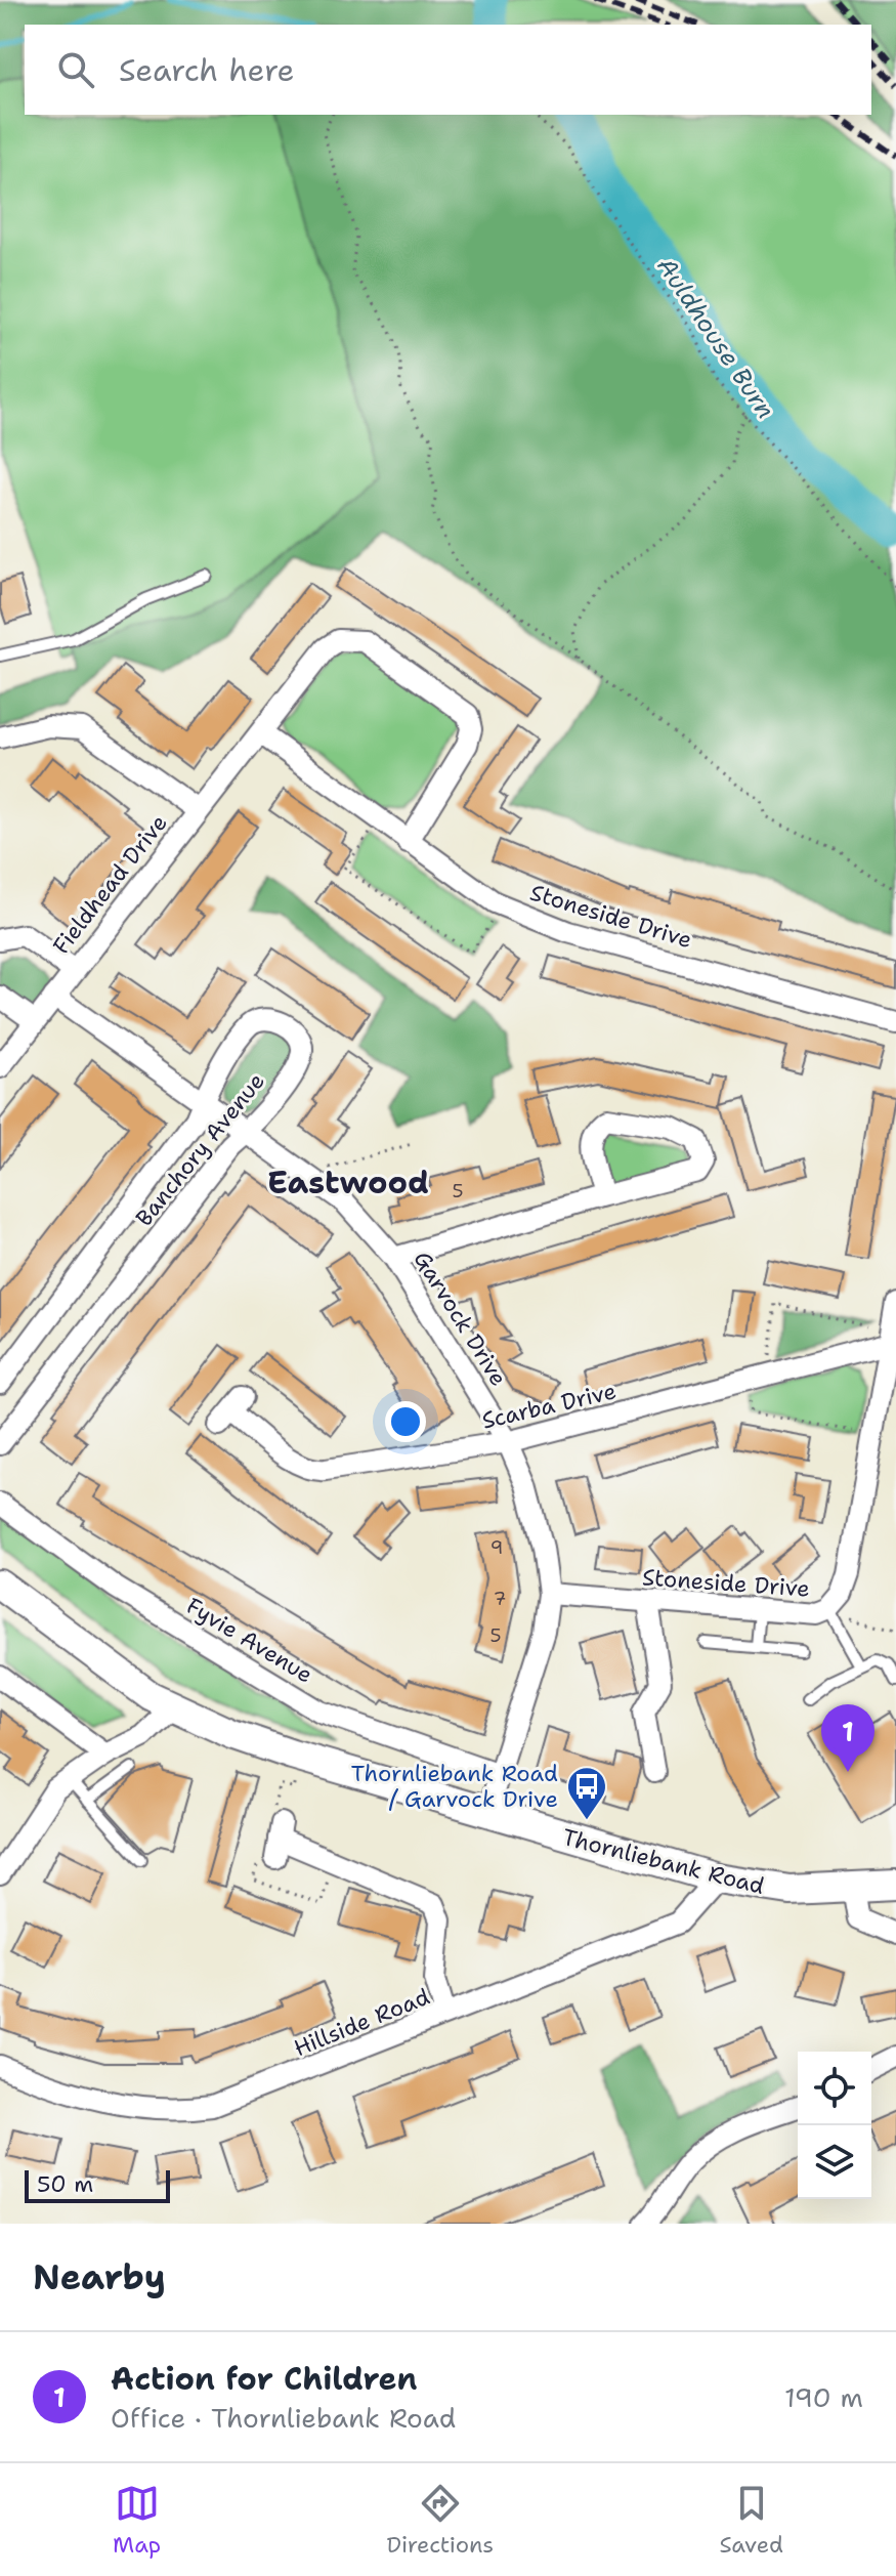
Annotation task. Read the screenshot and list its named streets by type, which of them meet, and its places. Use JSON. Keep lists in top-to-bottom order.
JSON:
{
  "streets": {
    "main road": ["Thornliebank Road"],
    "street": [
      "Fieldhead Drive",
      "Stoneside Drive",
      "Banchory Avenue",
      "Garvock Drive",
      "Scarba Drive",
      "Fyvie Avenue",
      "Hillside Road"
    ]
  },
  "crossings": [
    ["Fieldhead Drive", "Stoneside Drive"],
    ["Fieldhead Drive", "Garvock Drive"],
    ["Stoneside Drive", "Garvock Drive"],
    ["Stoneside Drive", "Scarba Drive"],
    ["Banchory Avenue", "Garvock Drive"],
    ["Garvock Drive", "Scarba Drive"],
    ["Garvock Drive", "Fyvie Avenue"],
    ["Garvock Drive", "Thornliebank Road"],
    ["Thornliebank Road", "Hillside Road"]
  ],
  "districts": ["Eastwood"],
  "water": ["Auldhouse Burn"],
  "places": {
    "bus stop": ["Thornliebank Road / Garvock Drive"]
  },
  "house_numbers": [
    "5",
    "9",
    "7",
    "5"
  ],
  "scale_bar": "50 m",
  "page": {
    "search": "Search here",
    "pins": "1",
    "scale": "50 m",
    "heading": "Nearby",
    "list": [
      {
        "mark": "1",
        "name": "Action for Children",
        "note": "Office · Thornliebank Road",
        "value": "190 m"
      }
    ],
    "nav": ["Map", "Directions", "Saved"]
  }
}
